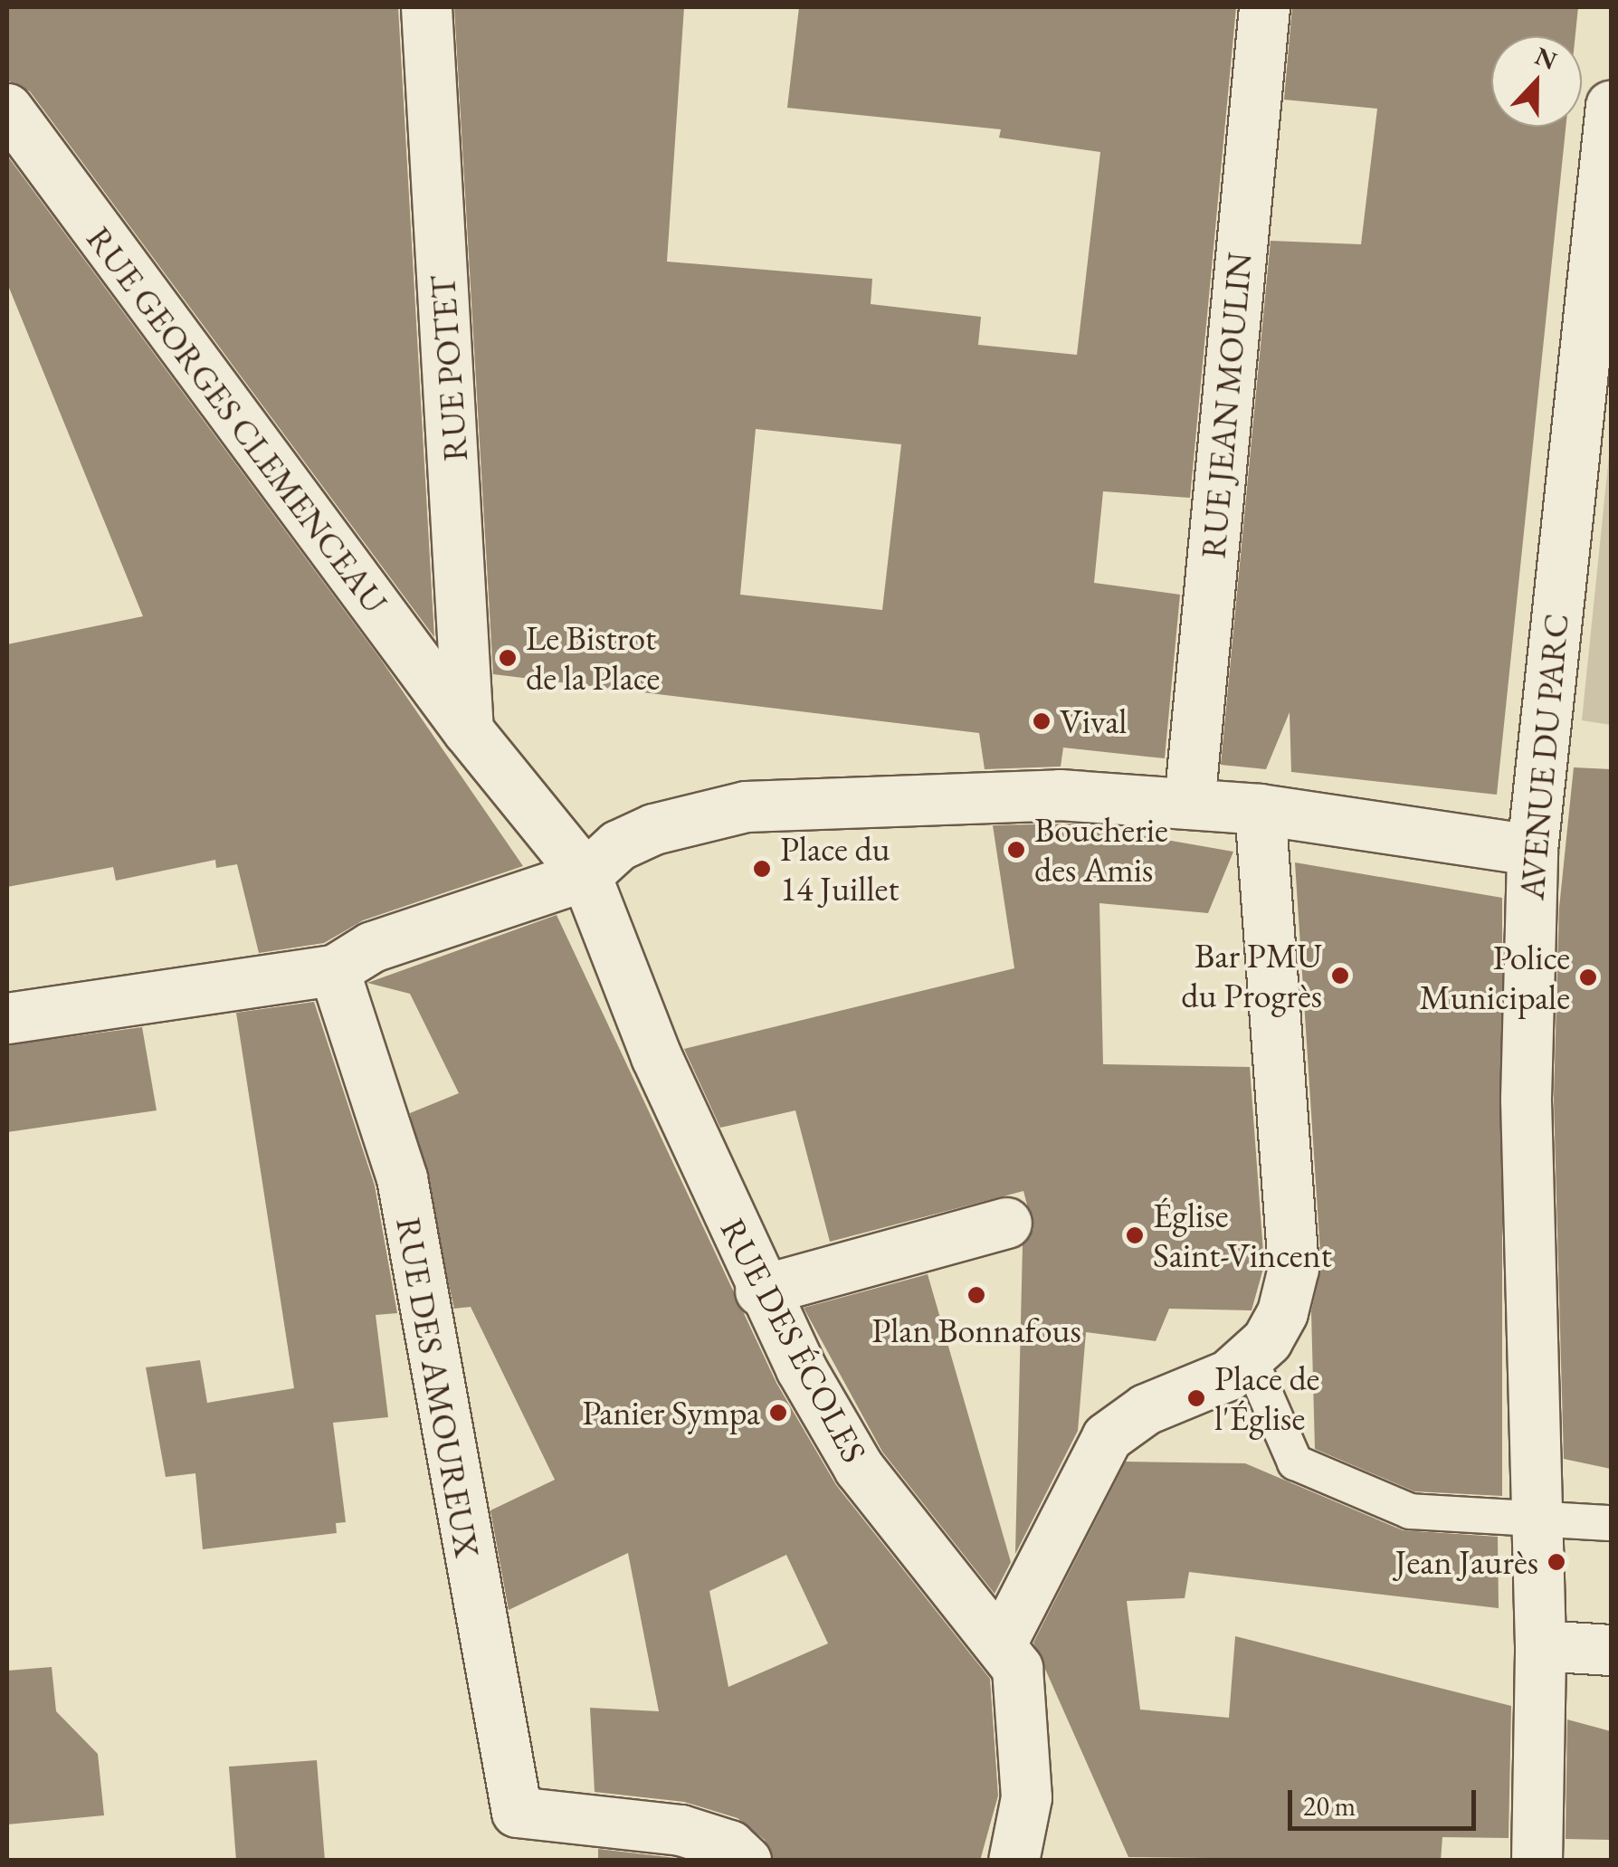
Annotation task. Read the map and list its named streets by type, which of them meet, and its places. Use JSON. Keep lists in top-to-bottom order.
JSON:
{
  "streets": {
    "street": [
      "RUE POTET",
      "RUE JEAN MOULIN",
      "RUE GEORGES CLEMENCEAU",
      "AVENUE DU PARC",
      "RUE DES ÉCOLES",
      "RUE DES AMOUREUX"
    ]
  },
  "crossings": [
    ["RUE POTET", "RUE GEORGES CLEMENCEAU"]
  ],
  "places": [
    "Le Bistrot de la Place",
    "Vival",
    "Boucherie des Amis",
    "Place du 14 Juillet",
    "Bar PMU du Progrès",
    "Police Municipale",
    "Église Saint-Vincent",
    "Plan Bonnafous",
    "Place de l'Église",
    "Panier Sympa",
    "Jean Jaurès"
  ],
  "scale_bar": "20 m",
  "north": "top"
}
